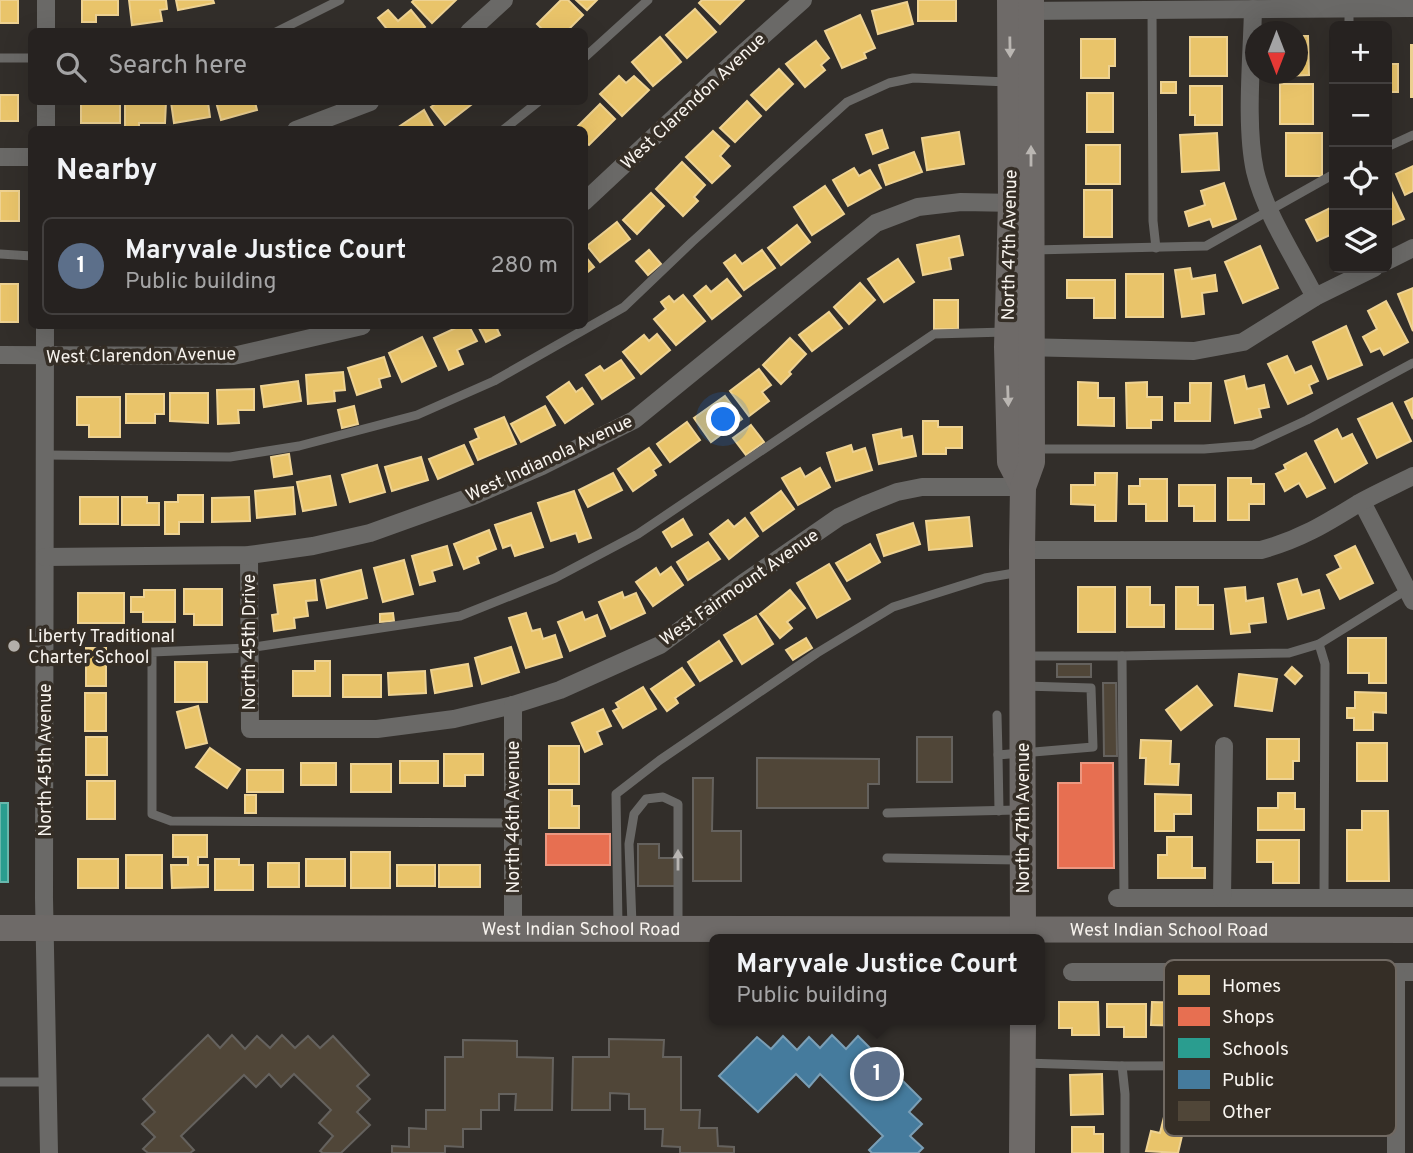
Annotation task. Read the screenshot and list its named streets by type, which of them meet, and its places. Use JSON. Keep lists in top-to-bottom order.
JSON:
{
  "streets": {
    "street": [
      "West Clarendon Avenue",
      "North 47th Avenue",
      "West Indianola Avenue",
      "West Fairmount Avenue",
      "North 45th Drive",
      "North 45th Avenue",
      "North 46th Avenue",
      "West Indian School Road"
    ]
  },
  "crossings": [
    ["West Clarendon Avenue", "North 45th Avenue"],
    ["North 47th Avenue", "West Indianola Avenue"],
    ["North 47th Avenue", "West Fairmount Avenue"],
    ["North 47th Avenue", "West Indian School Road"],
    ["West Indianola Avenue", "North 45th Drive"],
    ["West Indianola Avenue", "North 45th Avenue"],
    ["West Fairmount Avenue", "North 45th Drive"],
    ["West Fairmount Avenue", "North 46th Avenue"],
    ["North 45th Avenue", "West Indian School Road"],
    ["North 46th Avenue", "West Indian School Road"]
  ],
  "places": ["Liberty Traditional Charter School"],
  "legend": [
    "Homes",
    "Shops",
    "Schools",
    "Public",
    "Other"
  ],
  "north": "bottom",
  "page": {
    "map_buttons": ["+", "−"],
    "search": "Search here",
    "heading": "Nearby",
    "list": [
      {
        "mark": "1",
        "name": "Maryvale Justice Court",
        "note": "Public building",
        "value": "280 m"
      }
    ],
    "popup": ["Maryvale Justice Court", "Public building"],
    "pins": "1"
  }
}
